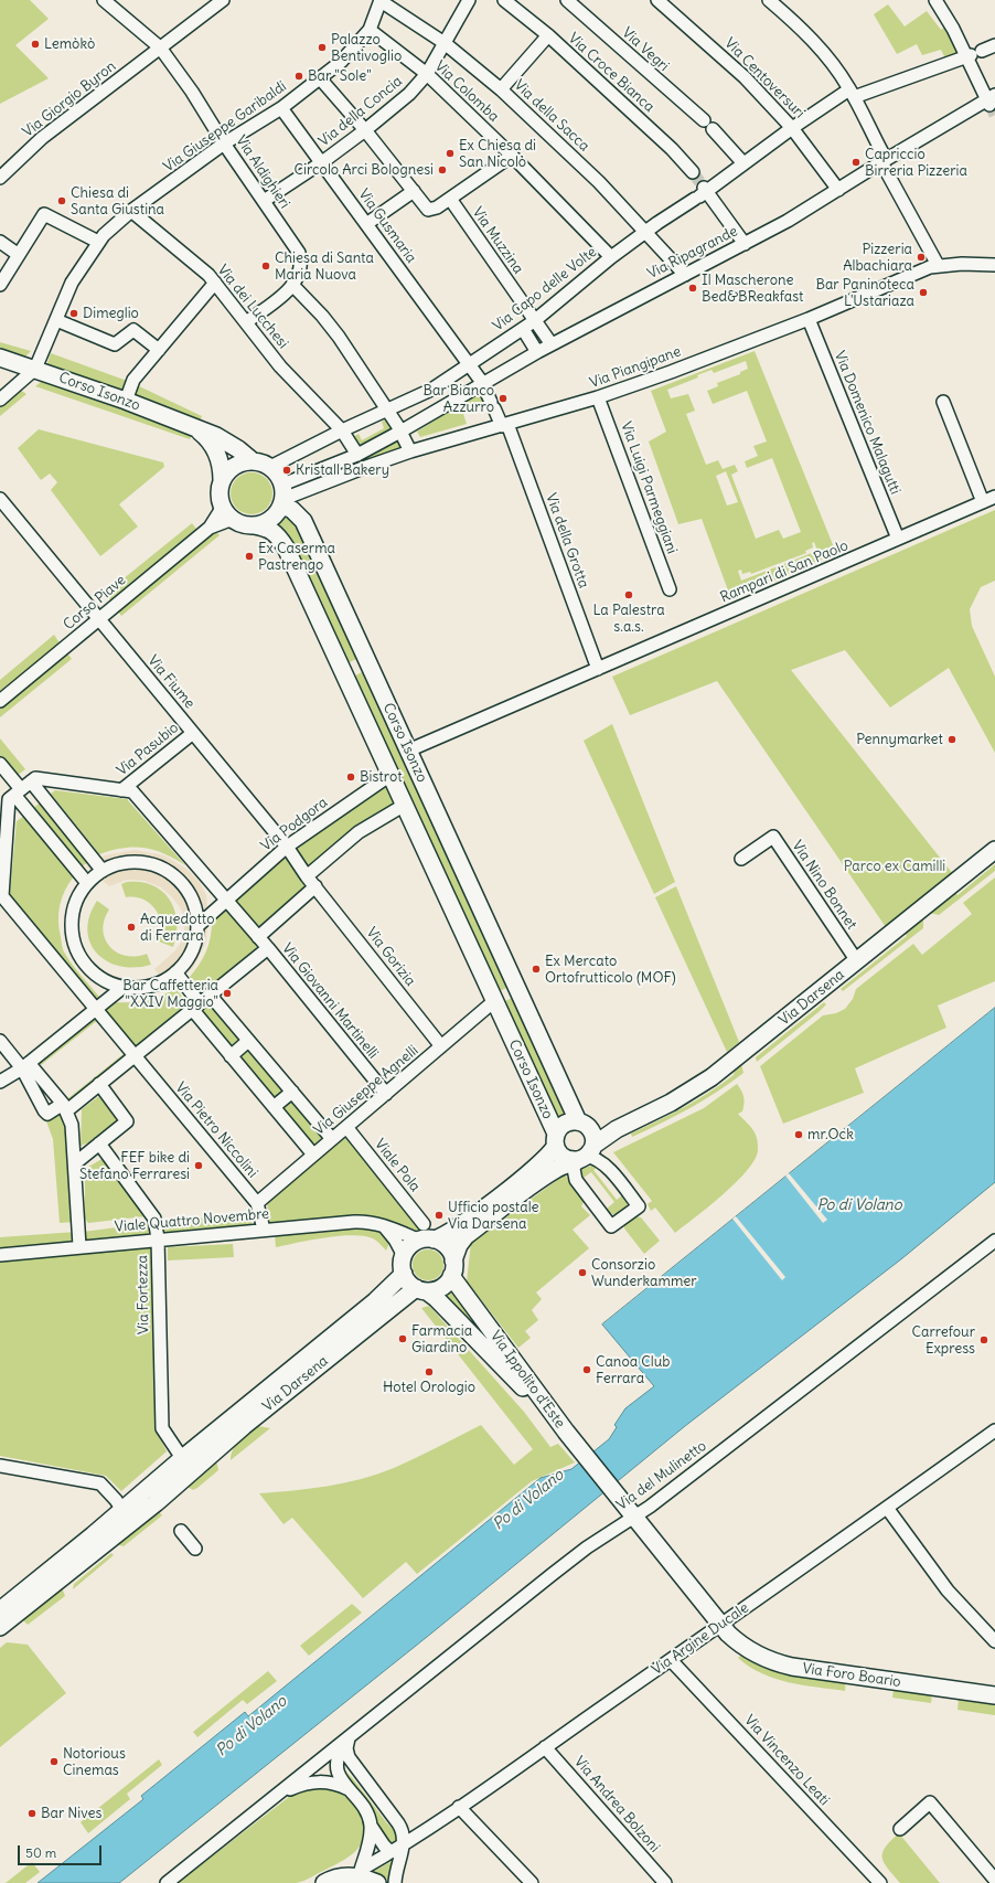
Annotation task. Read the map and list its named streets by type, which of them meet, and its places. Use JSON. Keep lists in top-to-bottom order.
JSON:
{
  "streets": {
    "street": [
      "Via Vegri",
      "Via Croce Bianca",
      "Via Centoversuri",
      "Via Colomba",
      "Via Giorgio Byron",
      "Via della Concia",
      "Via della Sacca",
      "Via Giuseppe Garibaldi",
      "Via Aldighieri",
      "Via Gusmaria",
      "Via Muzzina",
      "Via Ripagrande",
      "Via Capo delle Volte",
      "Via dei Lucchesi",
      "Via Piangipane",
      "Corso Isonzo",
      "Via Domenico Malagutti",
      "Via Luigi Parmeggiani",
      "Via della Grotta",
      "Rampari di San Paolo",
      "Corso Piave",
      "Via Fiume",
      "Via Pasubio",
      "Via Podgora",
      "Via Nino Bonnet",
      "Via Gorizia",
      "Via Darsena",
      "Via Giovanni Martinelli",
      "Via Giuseppe Agnelli",
      "Via Pietro Niccolini",
      "Viale Pola",
      "Viale Quattro Novembre",
      "Via Fortezza",
      "Via Ippolito d'Este",
      "Via del Mulinetto",
      "Via Argine Ducale",
      "Via Foro Boario",
      "Via Vincenzo Leati",
      "Via Andrea Bolzoni"
    ]
  },
  "crossings": [
    ["Via Vegri", "Via Capo delle Volte"],
    ["Via Centoversuri", "Via Ripagrande"],
    ["Via Centoversuri", "Via Capo delle Volte"],
    ["Via Colomba", "Via della Concia"],
    ["Via Colomba", "Via Giuseppe Garibaldi"],
    ["Via Colomba", "Via Capo delle Volte"],
    ["Via Giorgio Byron", "Via Aldighieri"],
    ["Via della Concia", "Via della Sacca"],
    ["Via della Concia", "Via Aldighieri"],
    ["Via della Concia", "Via Gusmaria"],
    ["Via della Sacca", "Via Giuseppe Garibaldi"],
    ["Via della Sacca", "Via Ripagrande"],
    ["Via della Sacca", "Via Capo delle Volte"],
    ["Via Giuseppe Garibaldi", "Via Aldighieri"],
    ["Via Giuseppe Garibaldi", "Via Gusmaria"],
    ["Via Giuseppe Garibaldi", "Via dei Lucchesi"],
    ["Via Giuseppe Garibaldi", "Corso Isonzo"],
    ["Via Aldighieri", "Via dei Lucchesi"],
    ["Via Gusmaria", "Via Ripagrande"],
    ["Via Gusmaria", "Via Capo delle Volte"],
    ["Via Gusmaria", "Via della Grotta"],
    ["Via Muzzina", "Via Ripagrande"],
    ["Via Muzzina", "Via Capo delle Volte"],
    ["Via Ripagrande", "Via dei Lucchesi"],
    ["Via Capo delle Volte", "Via dei Lucchesi"],
    ["Via Capo delle Volte", "Via Piangipane"],
    ["Via Capo delle Volte", "Corso Isonzo"],
    ["Via Capo delle Volte", "Corso Piave"],
    ["Via Piangipane", "Corso Isonzo"],
    ["Via Piangipane", "Via Domenico Malagutti"],
    ["Via Piangipane", "Via Luigi Parmeggiani"],
    ["Via Piangipane", "Via della Grotta"],
    ["Via Piangipane", "Corso Piave"],
    ["Corso Isonzo", "Rampari di San Paolo"],
    ["Corso Isonzo", "Corso Piave"],
    ["Corso Isonzo", "Via Podgora"],
    ["Corso Isonzo", "Via Darsena"],
    ["Corso Isonzo", "Via Giuseppe Agnelli"],
    ["Via Domenico Malagutti", "Rampari di San Paolo"],
    ["Via della Grotta", "Rampari di San Paolo"],
    ["Corso Piave", "Via Fiume"],
    ["Via Fiume", "Via Pasubio"],
    ["Via Fiume", "Via Podgora"],
    ["Via Fiume", "Via Gorizia"],
    ["Via Pasubio", "Via Giovanni Martinelli"],
    ["Via Podgora", "Via Giovanni Martinelli"],
    ["Via Nino Bonnet", "Via Darsena"],
    ["Via Gorizia", "Via Giuseppe Agnelli"],
    ["Via Darsena", "Viale Pola"],
    ["Via Darsena", "Viale Quattro Novembre"],
    ["Via Darsena", "Via Fortezza"],
    ["Via Darsena", "Via Ippolito d'Este"],
    ["Via Giovanni Martinelli", "Via Giuseppe Agnelli"],
    ["Via Giuseppe Agnelli", "Via Pietro Niccolini"],
    ["Via Giuseppe Agnelli", "Viale Pola"],
    ["Via Pietro Niccolini", "Viale Quattro Novembre"],
    ["Viale Pola", "Viale Quattro Novembre"],
    ["Viale Pola", "Via Ippolito d'Este"],
    ["Viale Quattro Novembre", "Via Fortezza"],
    ["Viale Quattro Novembre", "Via Ippolito d'Este"],
    ["Via del Mulinetto", "Via Argine Ducale"],
    ["Via Argine Ducale", "Via Foro Boario"],
    ["Via Argine Ducale", "Via Vincenzo Leati"],
    ["Via Argine Ducale", "Via Andrea Bolzoni"]
  ],
  "water": ["Po di Volano"],
  "parks": ["Parco ex Camilli"],
  "places": [
    "Lemòkò",
    "Palazzo Bentivoglio",
    "Bar \"Sole\"",
    "Ex Chiesa di San Nicolò",
    "Capriccio Birreria Pizzeria",
    "Circolo Arci Bolognesi",
    "Chiesa di Santa Giustina",
    "Pizzeria Albachiara",
    "Chiesa di Santa Maria Nuova",
    "Il Mascherone Bed&BReakfast",
    "Bar Paninoteca L'Ustariaza",
    "Dimeglio",
    "Bar Bianco Azzurro",
    "Kristall Bakery",
    "Ex Caserma Pastrengo",
    "La Palestra s.a.s.",
    "Pennymarket",
    "Bistrot",
    "Acquedotto di Ferrara",
    "Ex Mercato Ortofrutticolo (MOF)",
    "Bar Caffetteria \"XXIV Maggio\"",
    "mr.Ock",
    "FEF bike di Stefano Ferraresi",
    "Ufficio postale Via Darsena",
    "Consorzio Wunderkammer",
    "Farmacia Giardino",
    "Carrefour Express",
    "Canoa Club Ferrara",
    "Hotel Orologio",
    "Notorious Cinemas",
    "Bar Nives"
  ],
  "scale_bar": "50 m"
}
